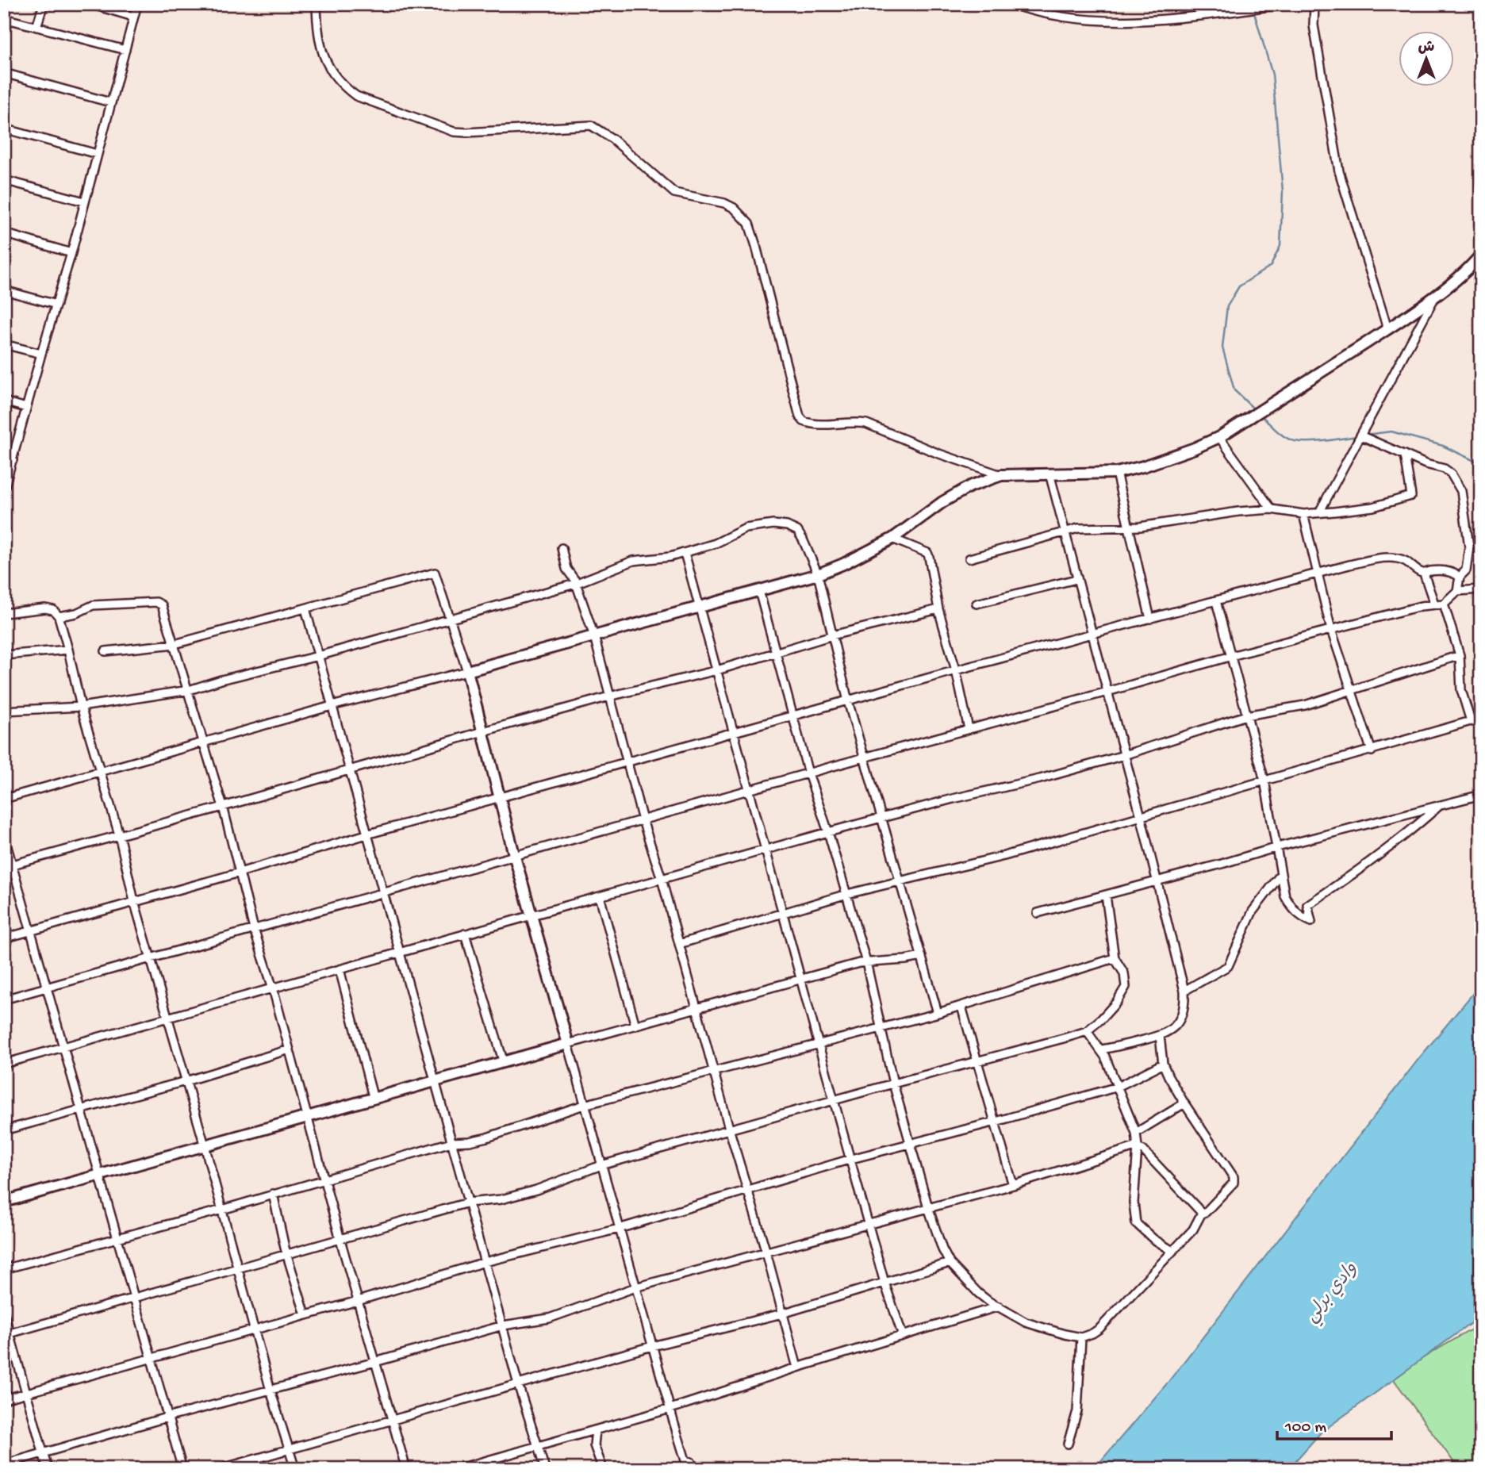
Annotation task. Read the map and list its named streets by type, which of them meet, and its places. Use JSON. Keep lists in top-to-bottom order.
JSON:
{
  "water": ["وادي برلي"],
  "scale_bar": "100 m",
  "north": "top"
}
